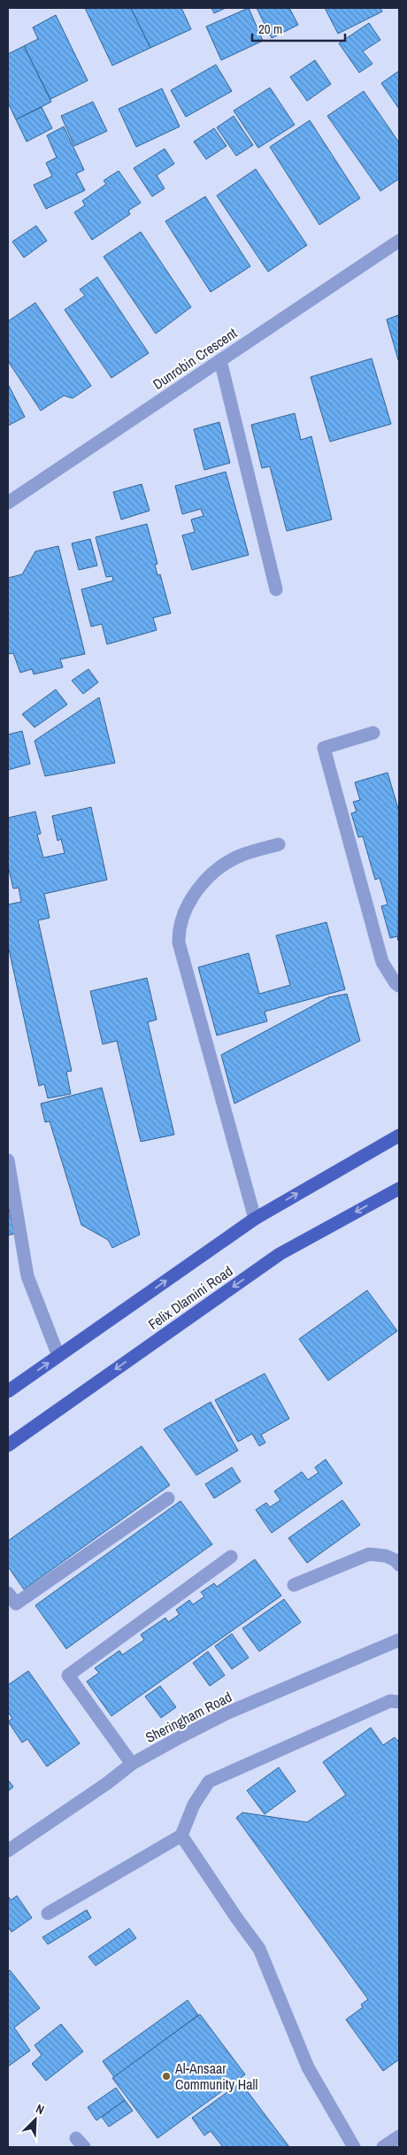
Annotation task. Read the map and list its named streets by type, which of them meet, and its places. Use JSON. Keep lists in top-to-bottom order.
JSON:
{
  "streets": {
    "main road": ["Felix Dlamini Road"],
    "street": ["Dunrobin Crescent", "Sheringham Road"]
  },
  "places": ["Al-Ansaar Community Hall"],
  "scale_bar": "20 m",
  "north": "top right"
}
